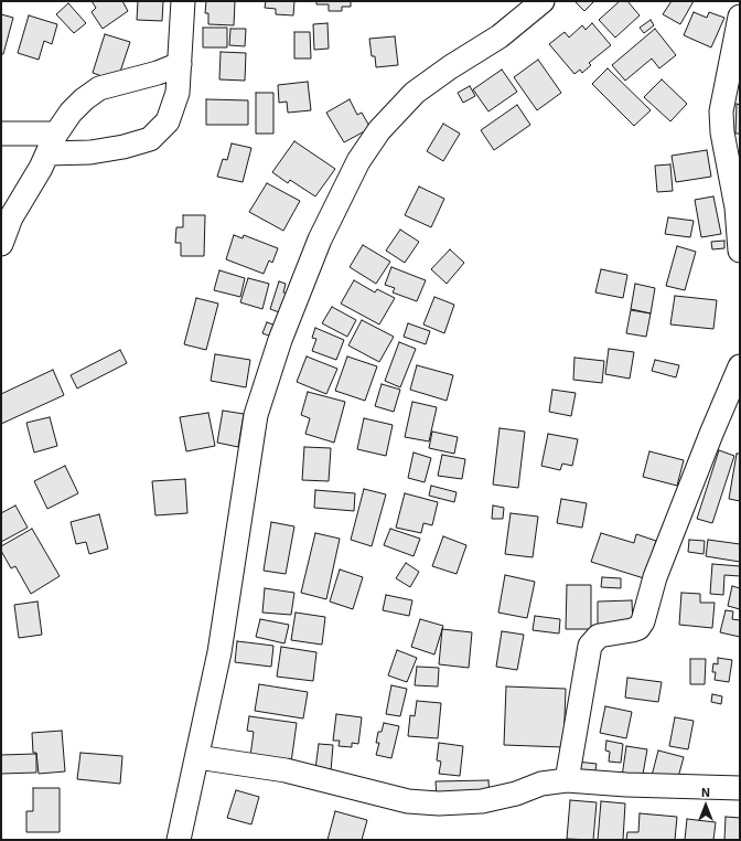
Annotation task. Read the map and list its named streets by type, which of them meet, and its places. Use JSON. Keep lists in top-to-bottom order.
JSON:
{
  "north": "top"
}
